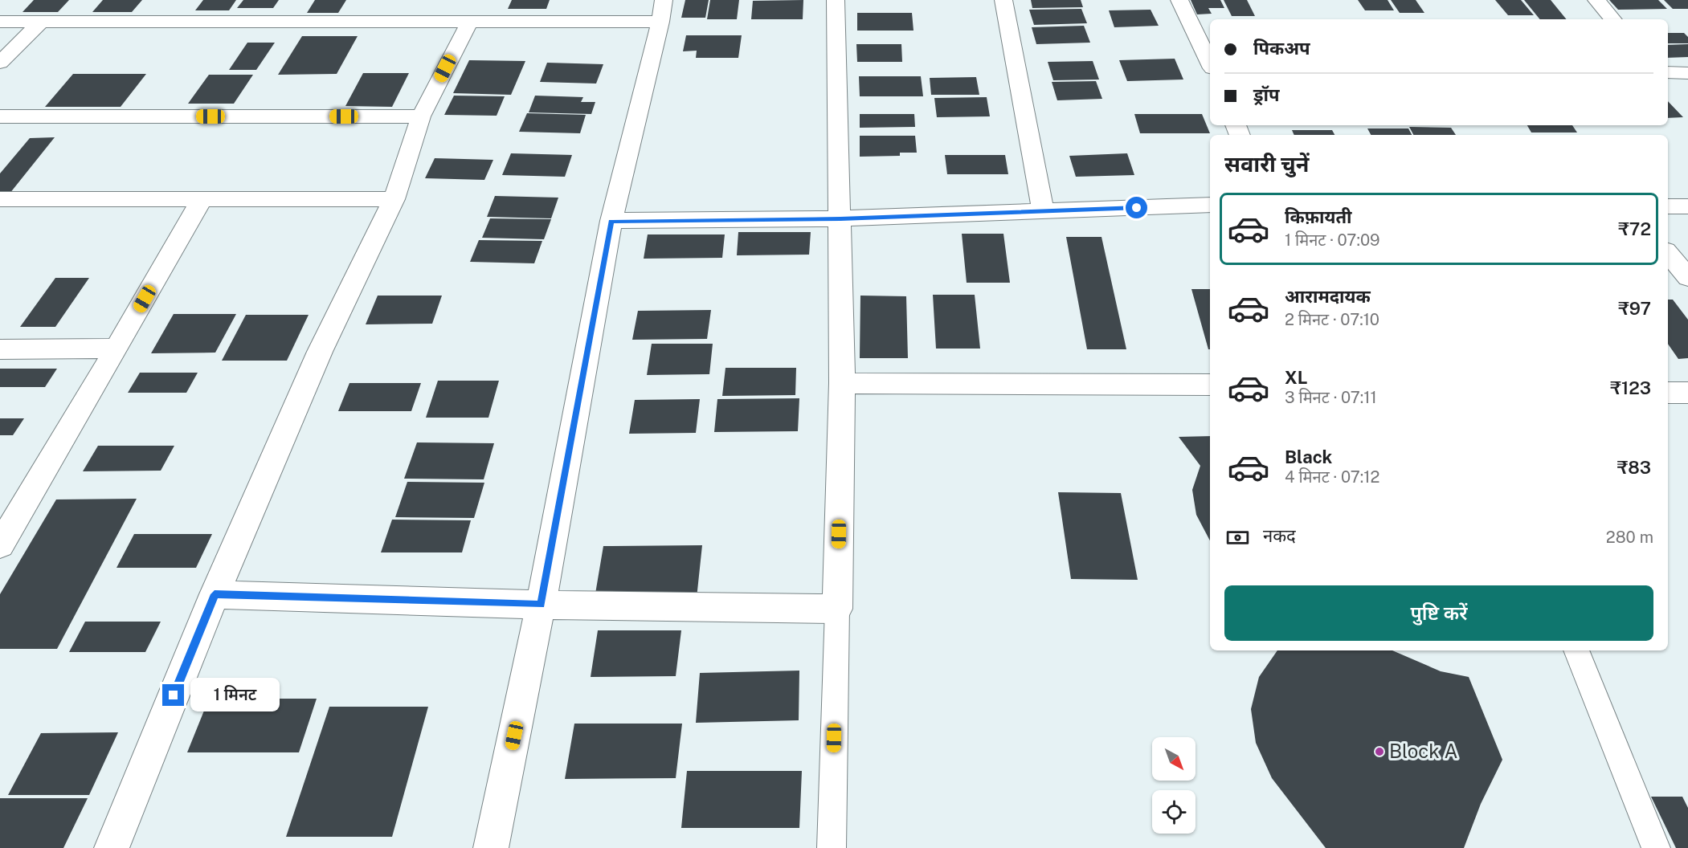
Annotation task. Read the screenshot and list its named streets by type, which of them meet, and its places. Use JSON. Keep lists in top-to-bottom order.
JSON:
{
  "places": ["Block A"],
  "north": "bottom right",
  "page": {
    "banner": ["पिकअप", "ड्रॉप"],
    "heading": "सवारी चुनें",
    "list": [
      {
        "name": "किफ़ायती",
        "note": "1 मिनट · 07:09",
        "value": "₹72"
      },
      {
        "name": "आरामदायक",
        "note": "2 मिनट · 07:10",
        "value": "₹97"
      },
      {
        "name": "XL",
        "note": "3 मिनट · 07:11",
        "value": "₹123"
      },
      {
        "name": "Black",
        "note": "4 मिनट · 07:12",
        "value": "₹83"
      }
    ],
    "pay": ["नकद", "280 m"],
    "buttons": "पुष्टि करें",
    "bubble": "1 मिनट"
  }
}
